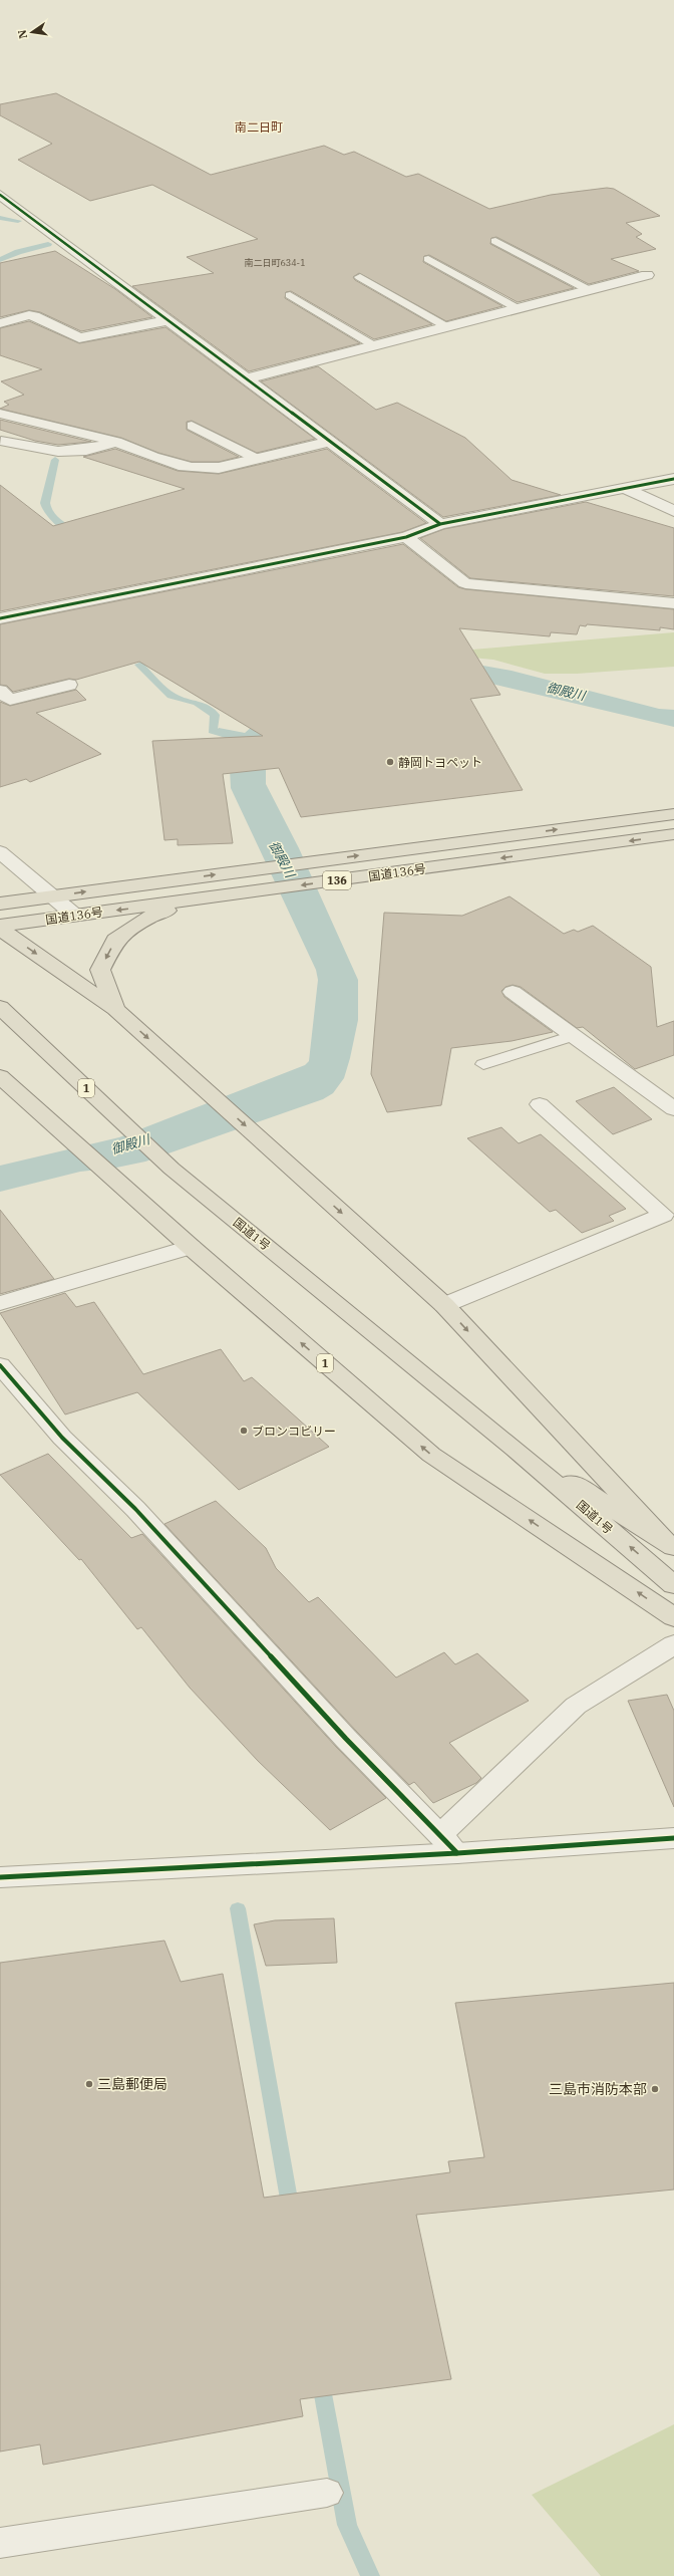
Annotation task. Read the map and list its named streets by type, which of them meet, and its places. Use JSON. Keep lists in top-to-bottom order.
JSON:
{
  "streets": {
    "highway": [
      "国道136号",
      "136",
      "1",
      "国道1号"
    ]
  },
  "crossings": [
    ["国道136号", "1"],
    ["1", "国道1号"]
  ],
  "districts": ["南二日町"],
  "water": ["御殿川"],
  "places": [
    "静岡トヨペット",
    "ブロンコビリー",
    "三島郵便局",
    "三島市消防本部"
  ],
  "house_numbers": ["南二日町634-1"],
  "north": "left"
}
